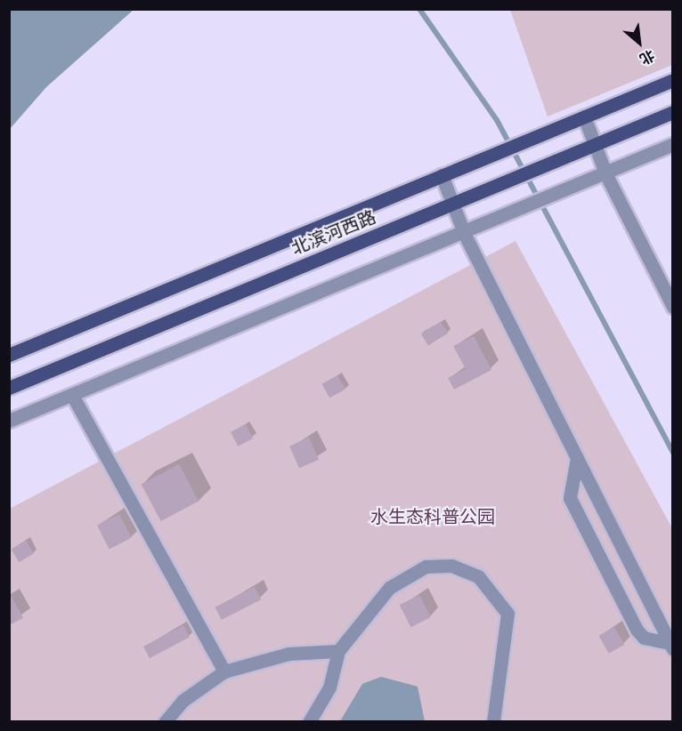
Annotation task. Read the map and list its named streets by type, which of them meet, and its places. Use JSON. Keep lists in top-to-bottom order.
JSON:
{
  "streets": {
    "main road": ["北滨河西路"]
  },
  "parks": ["水生态科普公园"],
  "north": "bottom right"
}
